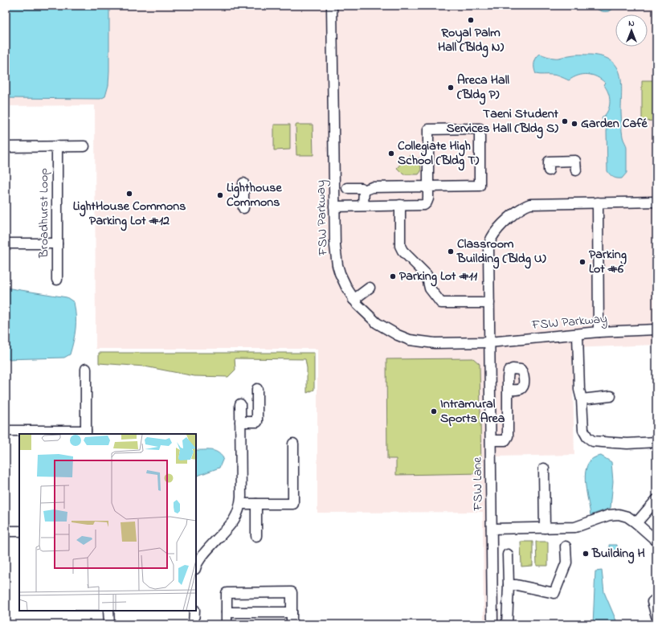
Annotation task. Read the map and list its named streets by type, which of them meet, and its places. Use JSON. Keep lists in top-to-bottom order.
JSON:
{
  "streets": {
    "street": ["Broadhurst Loop", "FSW Parkway", "FSW Lane"]
  },
  "crossings": [
    ["FSW Parkway", "FSW Lane"]
  ],
  "places": [
    "Royal Palm Hall (Bldg N)",
    "Areca Hall (Bldg P)",
    "Taeni Student Services Hall (Bldg S)",
    "Garden Café",
    "Collegiate High School (Bldg T)",
    "LightHouse Commons Parking Lot #12",
    "Lighthouse Commons",
    "Classroom Building (Bldg U)",
    "Parking Lot #6",
    "Parking Lot #11",
    "Intramural Sports Area",
    "Building H"
  ],
  "north": "top"
}
